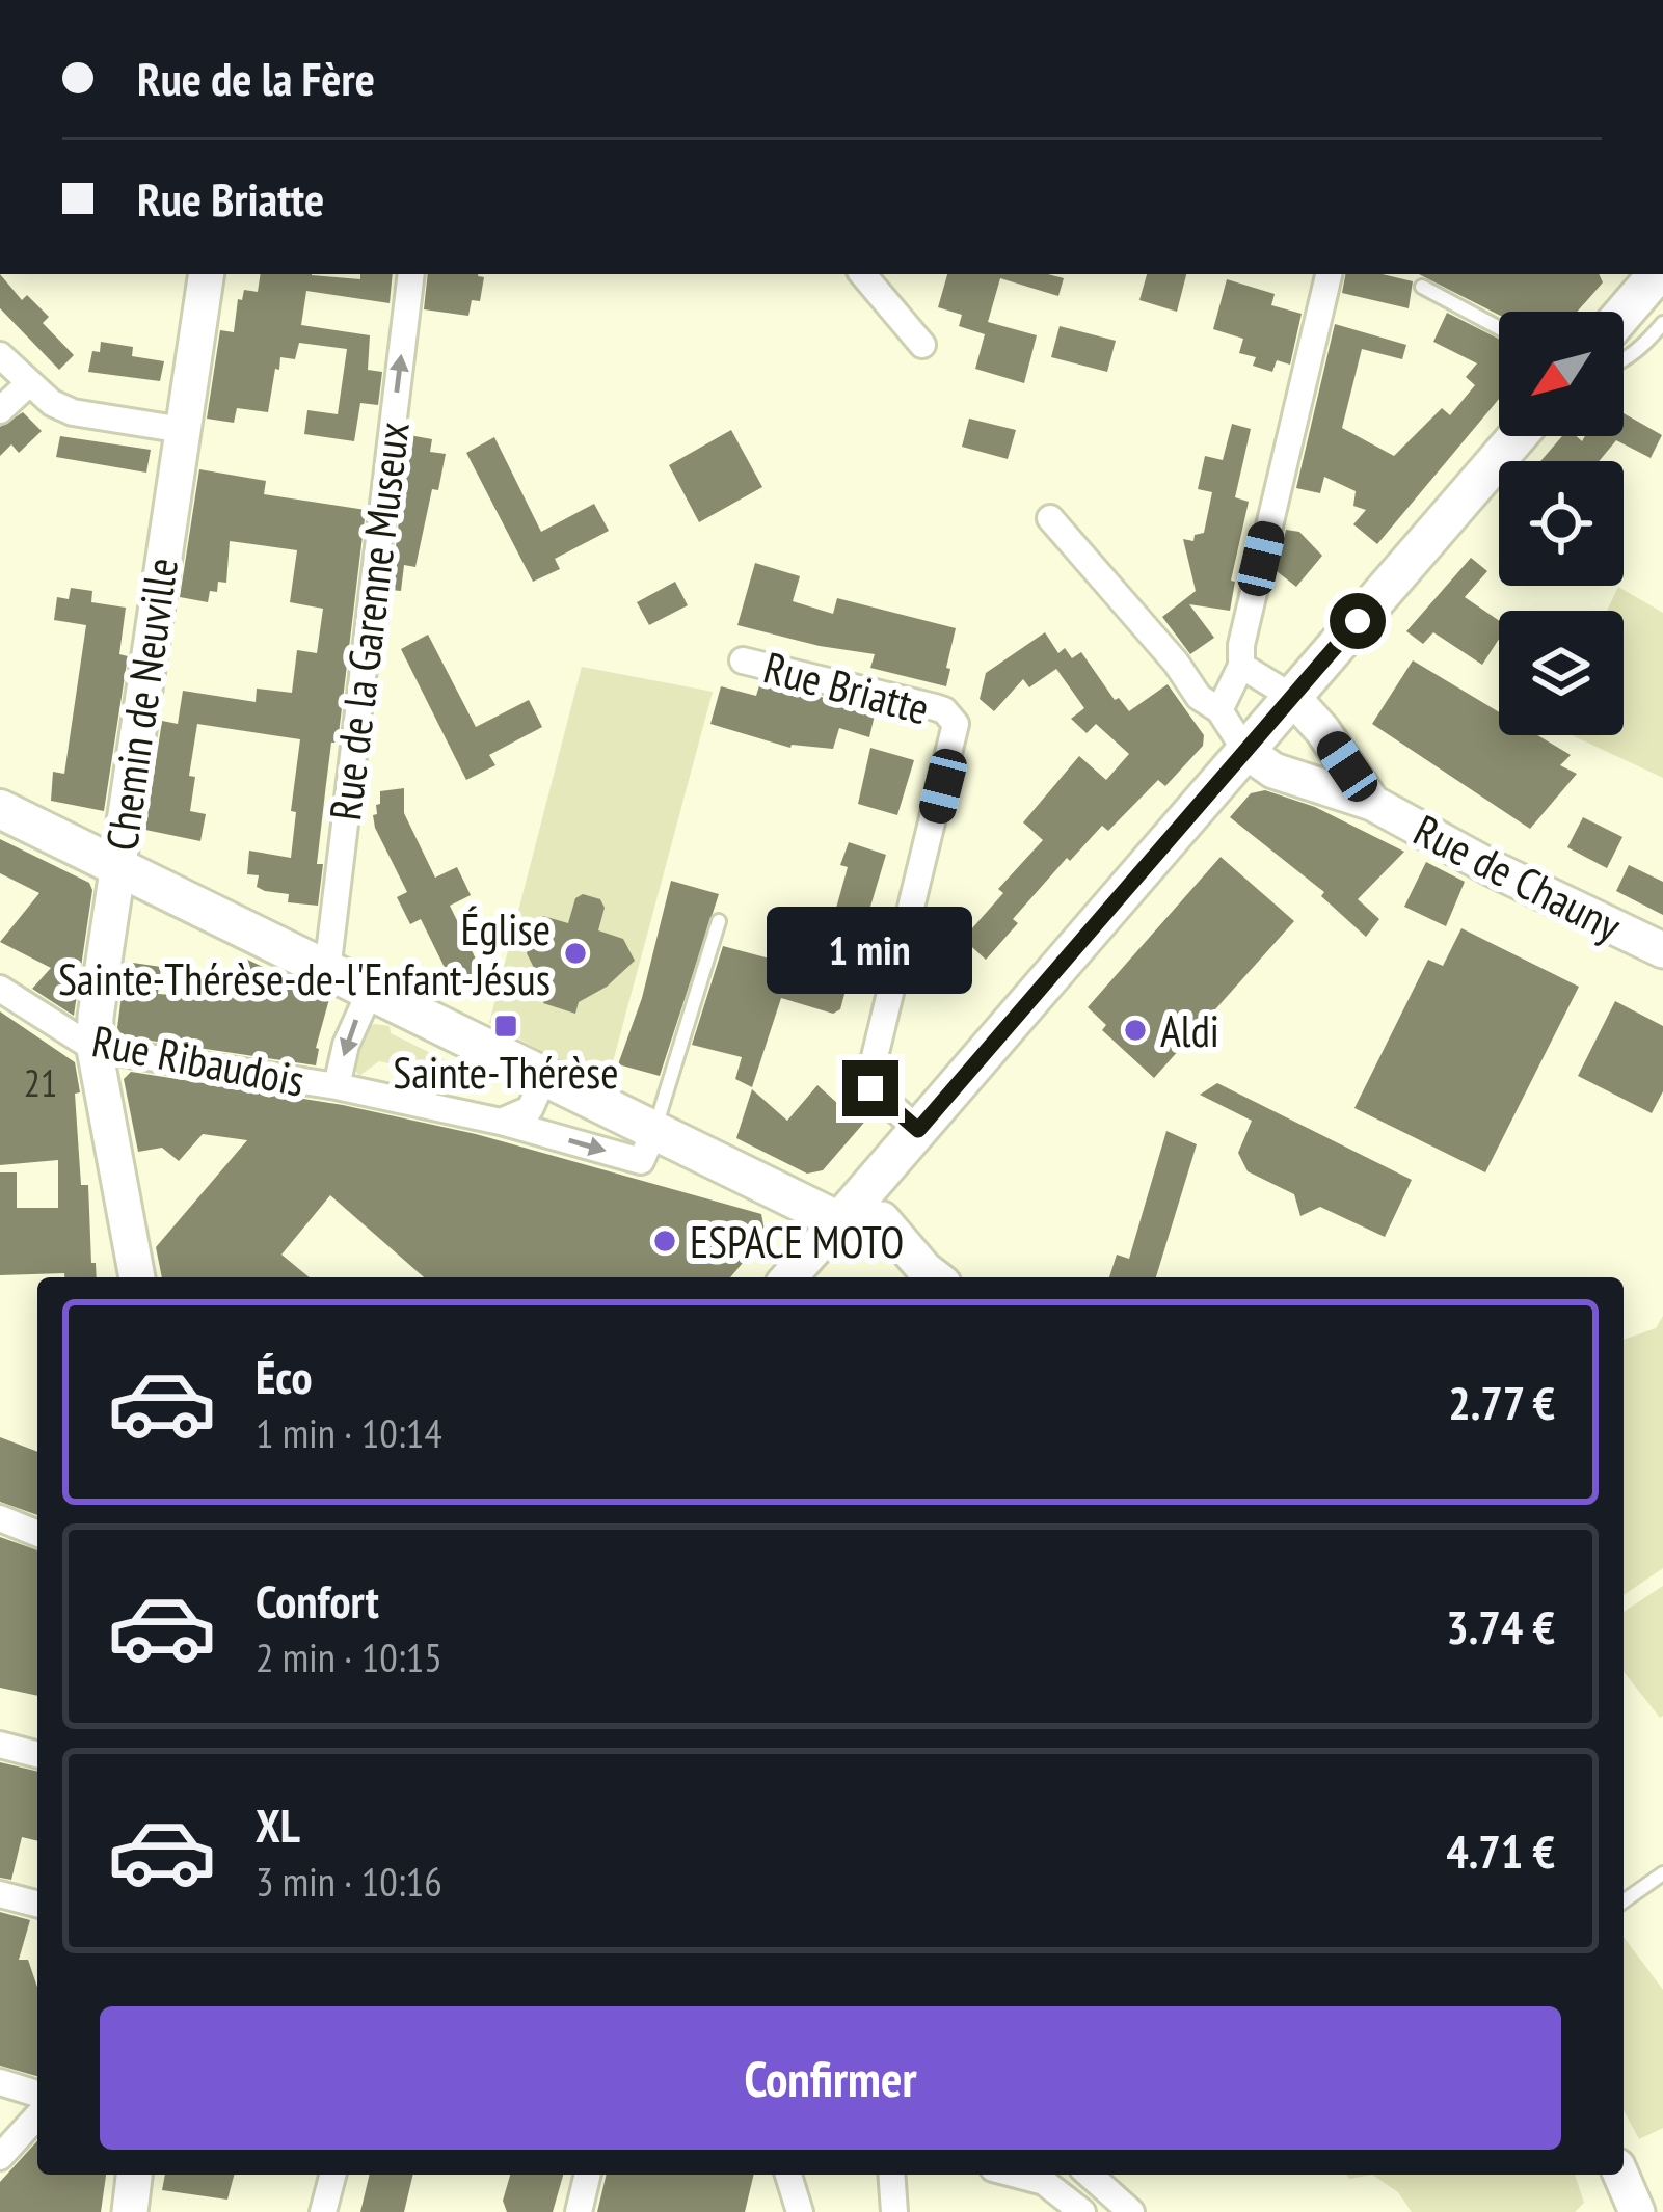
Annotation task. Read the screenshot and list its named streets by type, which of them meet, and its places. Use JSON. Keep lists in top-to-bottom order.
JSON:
{
  "streets": {
    "main road": ["Chemin de Neuville", "Rue de Chauny"],
    "street": ["Rue de la Garenne Museux", "Rue Briatte", "Rue Ribaudois"]
  },
  "crossings": [
    ["Chemin de Neuville", "Rue Ribaudois"]
  ],
  "one_way": ["Rue de la Garenne Museux"],
  "places": {
    "other": ["Église Sainte-Thérèse-de-l'Enfant-Jésus", "Aldi", "ESPACE MOTO"],
    "transit": ["Sainte-Thérèse"]
  },
  "house_numbers": ["21"],
  "north": "bottom left",
  "page": {
    "banner": ["Rue de la Fère", "Rue Briatte"],
    "bubble": "1 min",
    "list": [
      {
        "name": "Éco",
        "note": "1 min · 10:14",
        "value": "2.77 €"
      },
      {
        "name": "Confort",
        "note": "2 min · 10:15",
        "value": "3.74 €"
      },
      {
        "name": "XL",
        "note": "3 min · 10:16",
        "value": "4.71 €"
      }
    ],
    "buttons": "Confirmer"
  }
}
